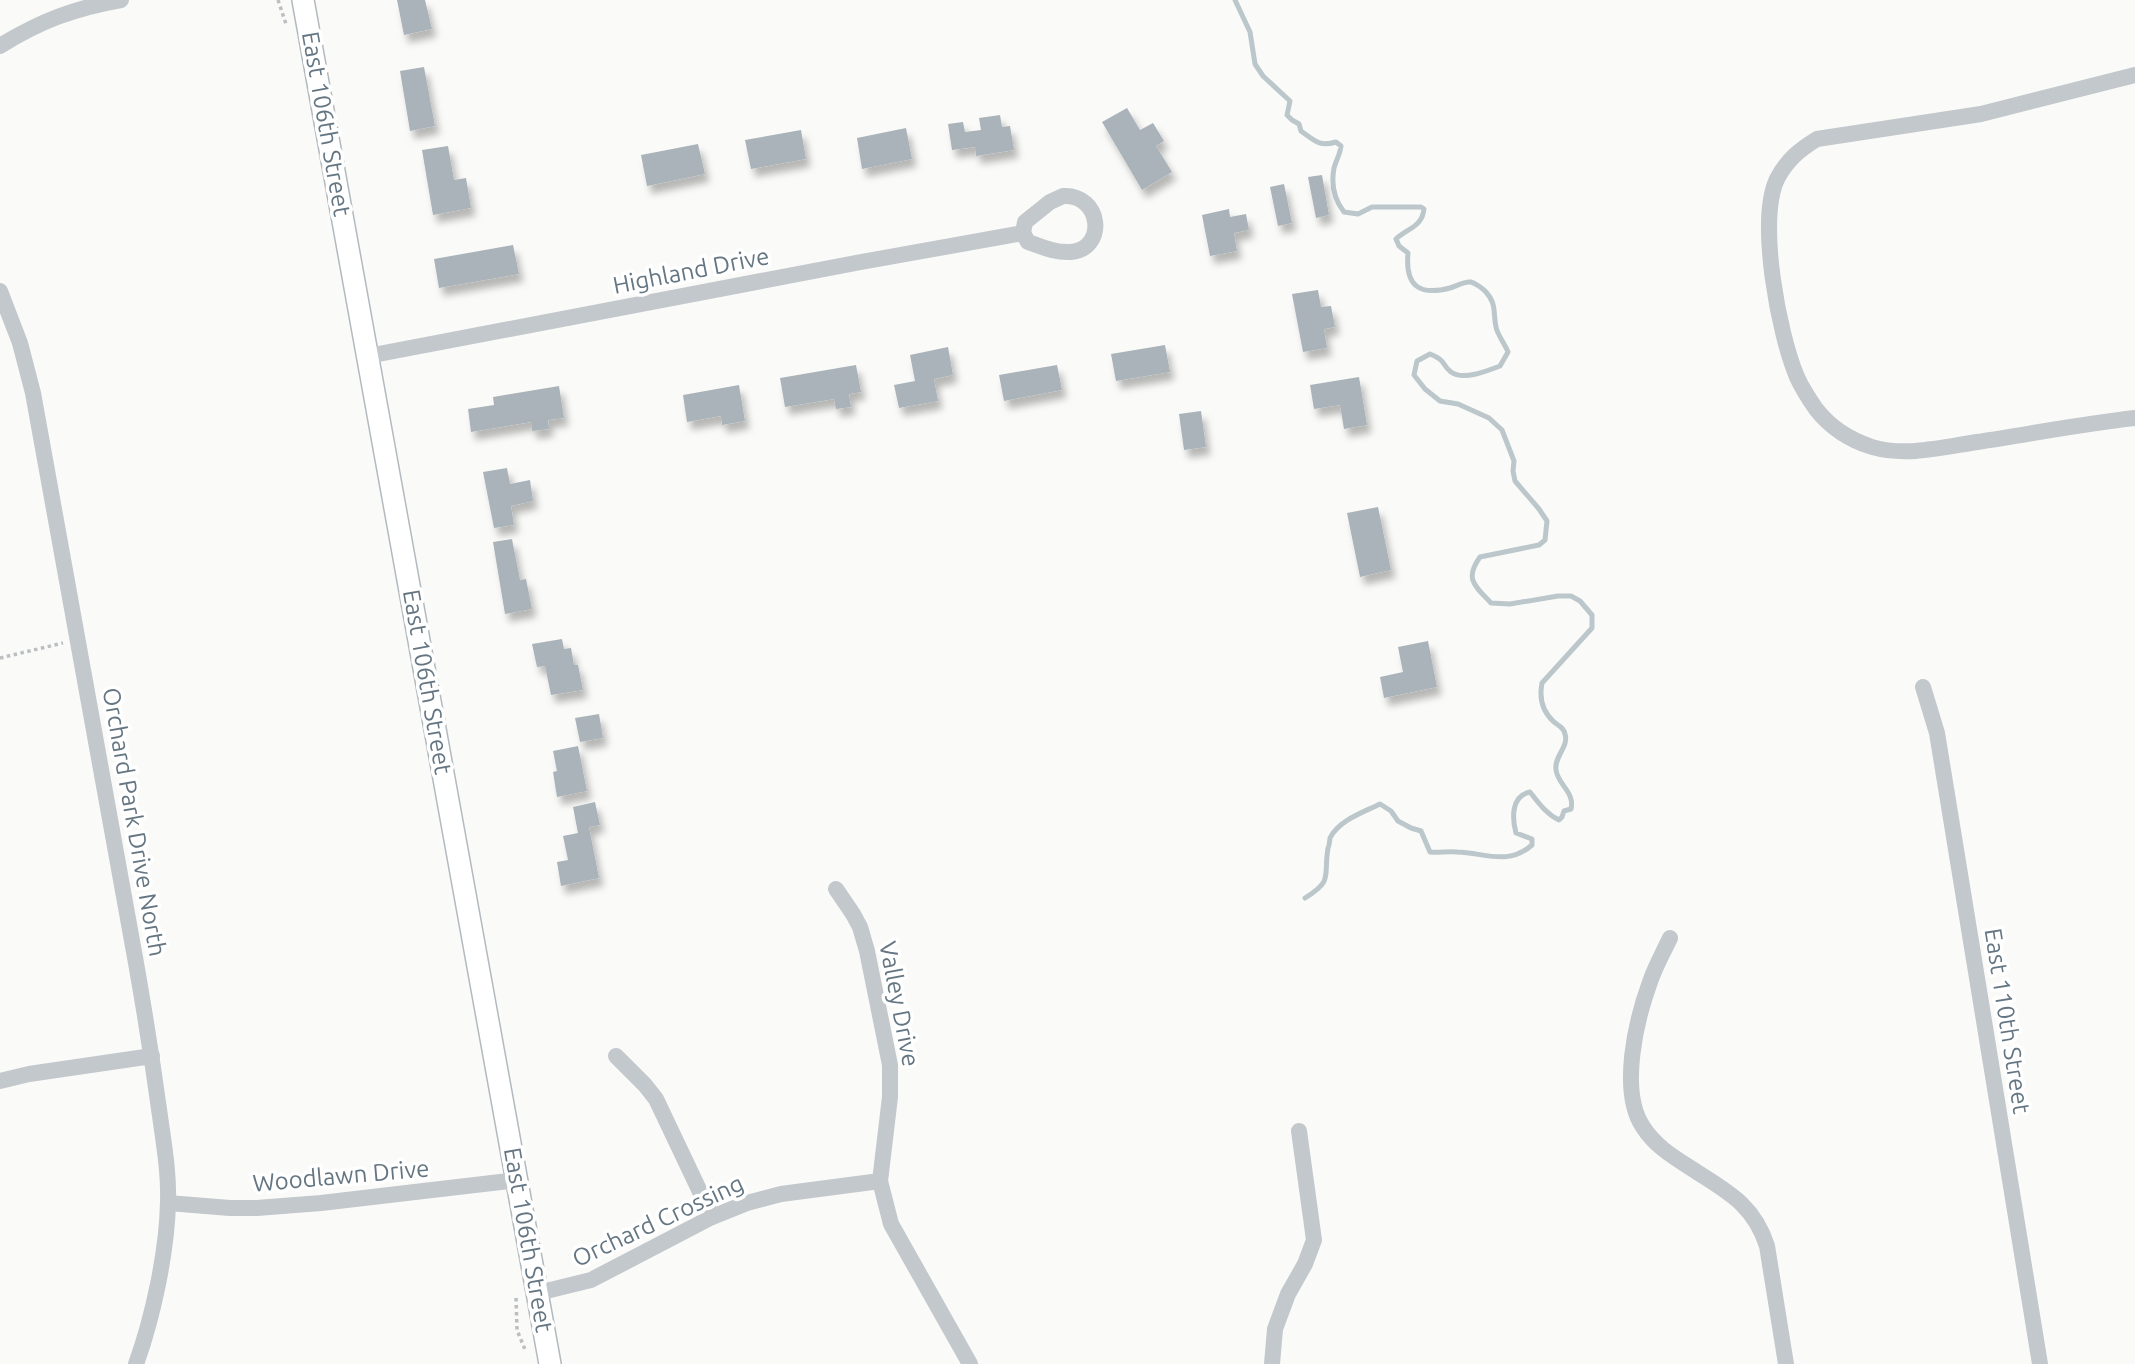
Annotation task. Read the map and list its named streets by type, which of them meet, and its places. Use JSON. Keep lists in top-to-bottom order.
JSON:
{
  "streets": {
    "street": [
      "East 106th Street",
      "Highland Drive",
      "Orchard Park Drive North",
      "Valley Drive",
      "East 110th Street",
      "Woodlawn Drive",
      "Orchard Crossing"
    ]
  },
  "crossings": [
    ["East 106th Street", "Highland Drive"],
    ["East 106th Street", "Woodlawn Drive"],
    ["East 106th Street", "Orchard Crossing"],
    ["Orchard Park Drive North", "Woodlawn Drive"],
    ["Valley Drive", "Orchard Crossing"]
  ]
}
